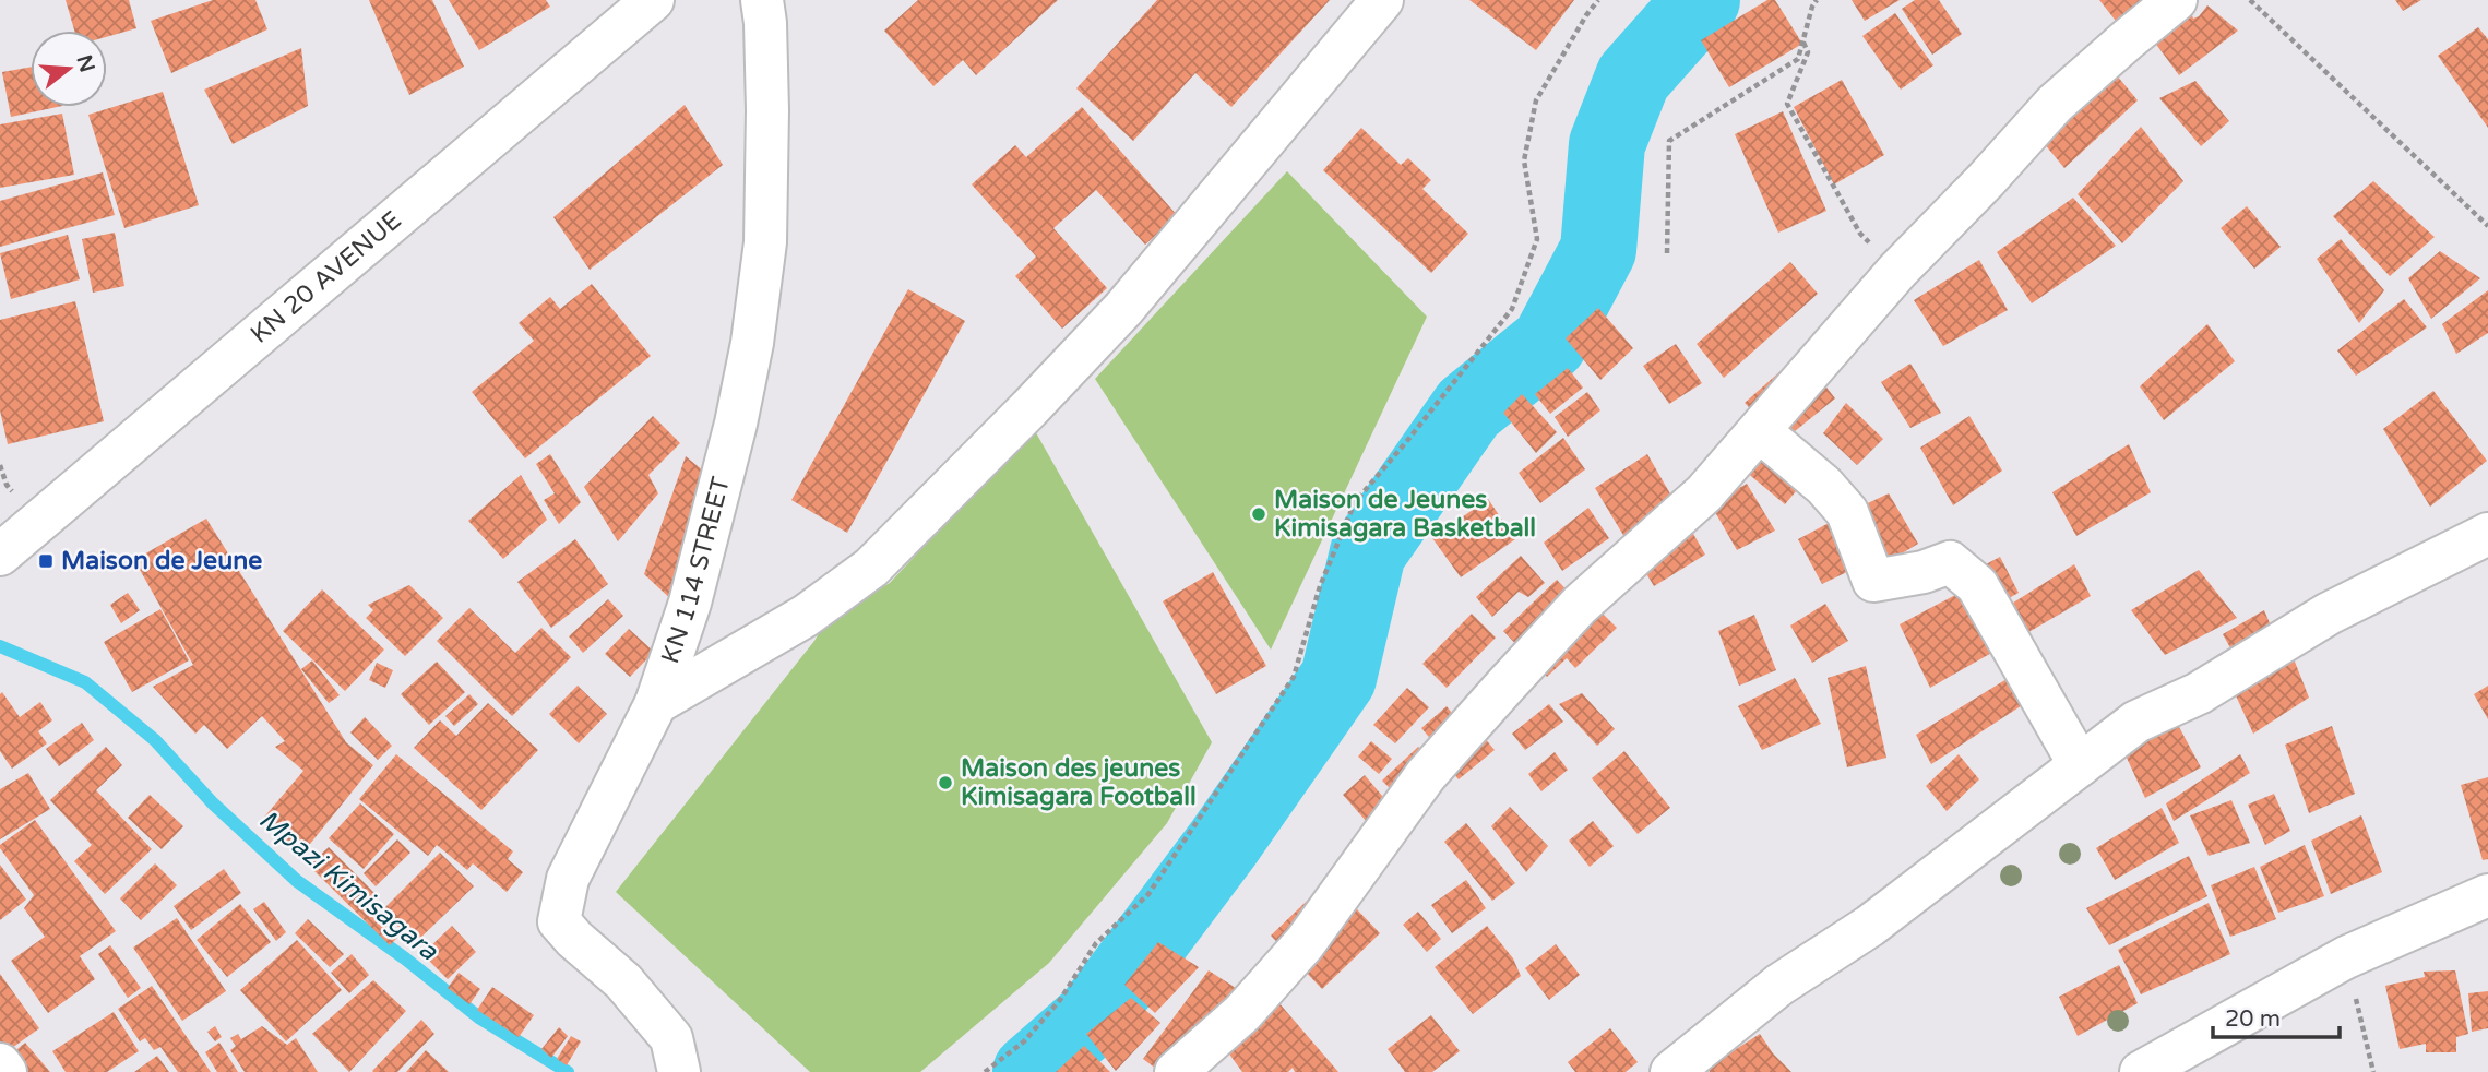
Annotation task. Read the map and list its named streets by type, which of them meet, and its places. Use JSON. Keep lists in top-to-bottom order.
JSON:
{
  "streets": {
    "street": ["KN 20 AVENUE", "KN 114 STREET"]
  },
  "water": ["Mpazi Kimisagara"],
  "places": {
    "other": ["Maison de Jeunes Kimisagara Basketball", "Maison des jeunes Kimisagara Football"],
    "transit": ["Maison de Jeune"]
  },
  "scale_bar": "20 m",
  "north": "right"
}
